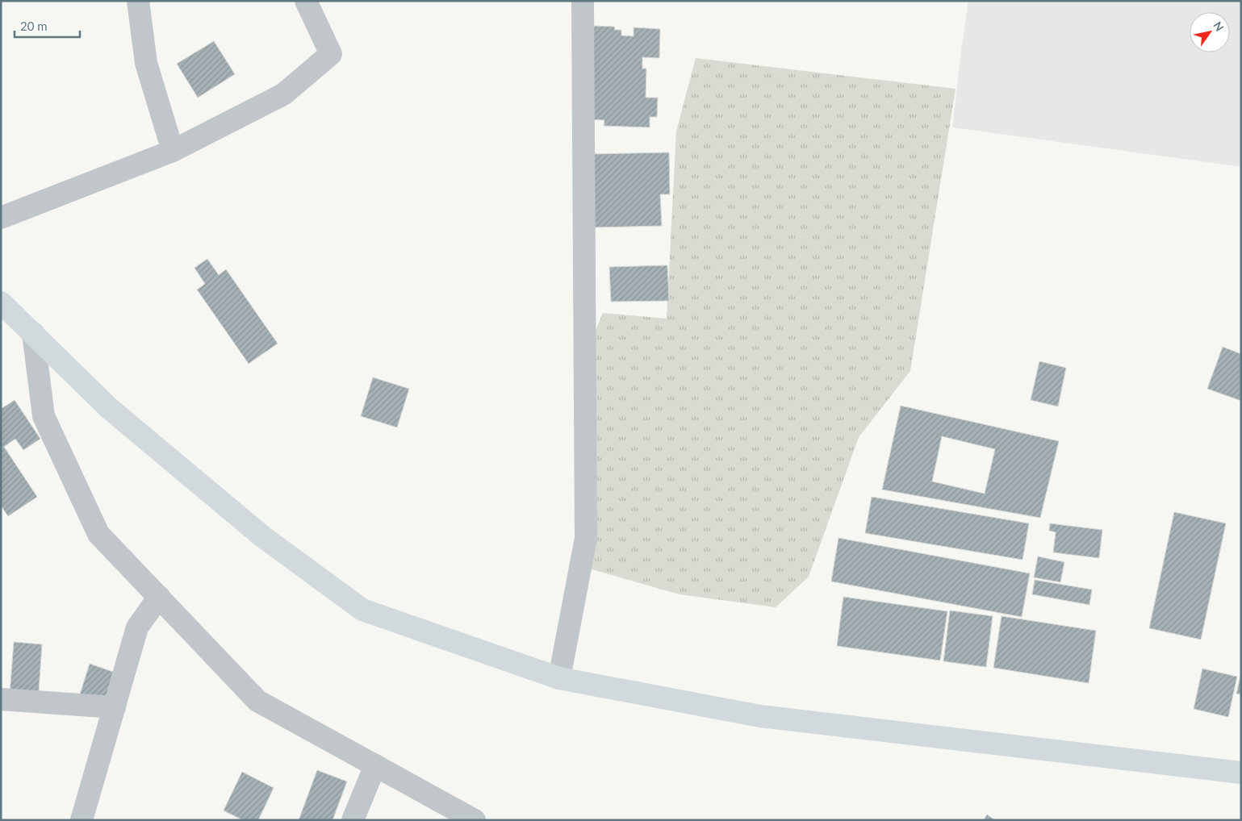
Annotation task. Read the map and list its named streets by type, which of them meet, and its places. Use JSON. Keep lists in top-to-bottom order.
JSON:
{
  "scale_bar": "20 m",
  "north": "top right"
}
